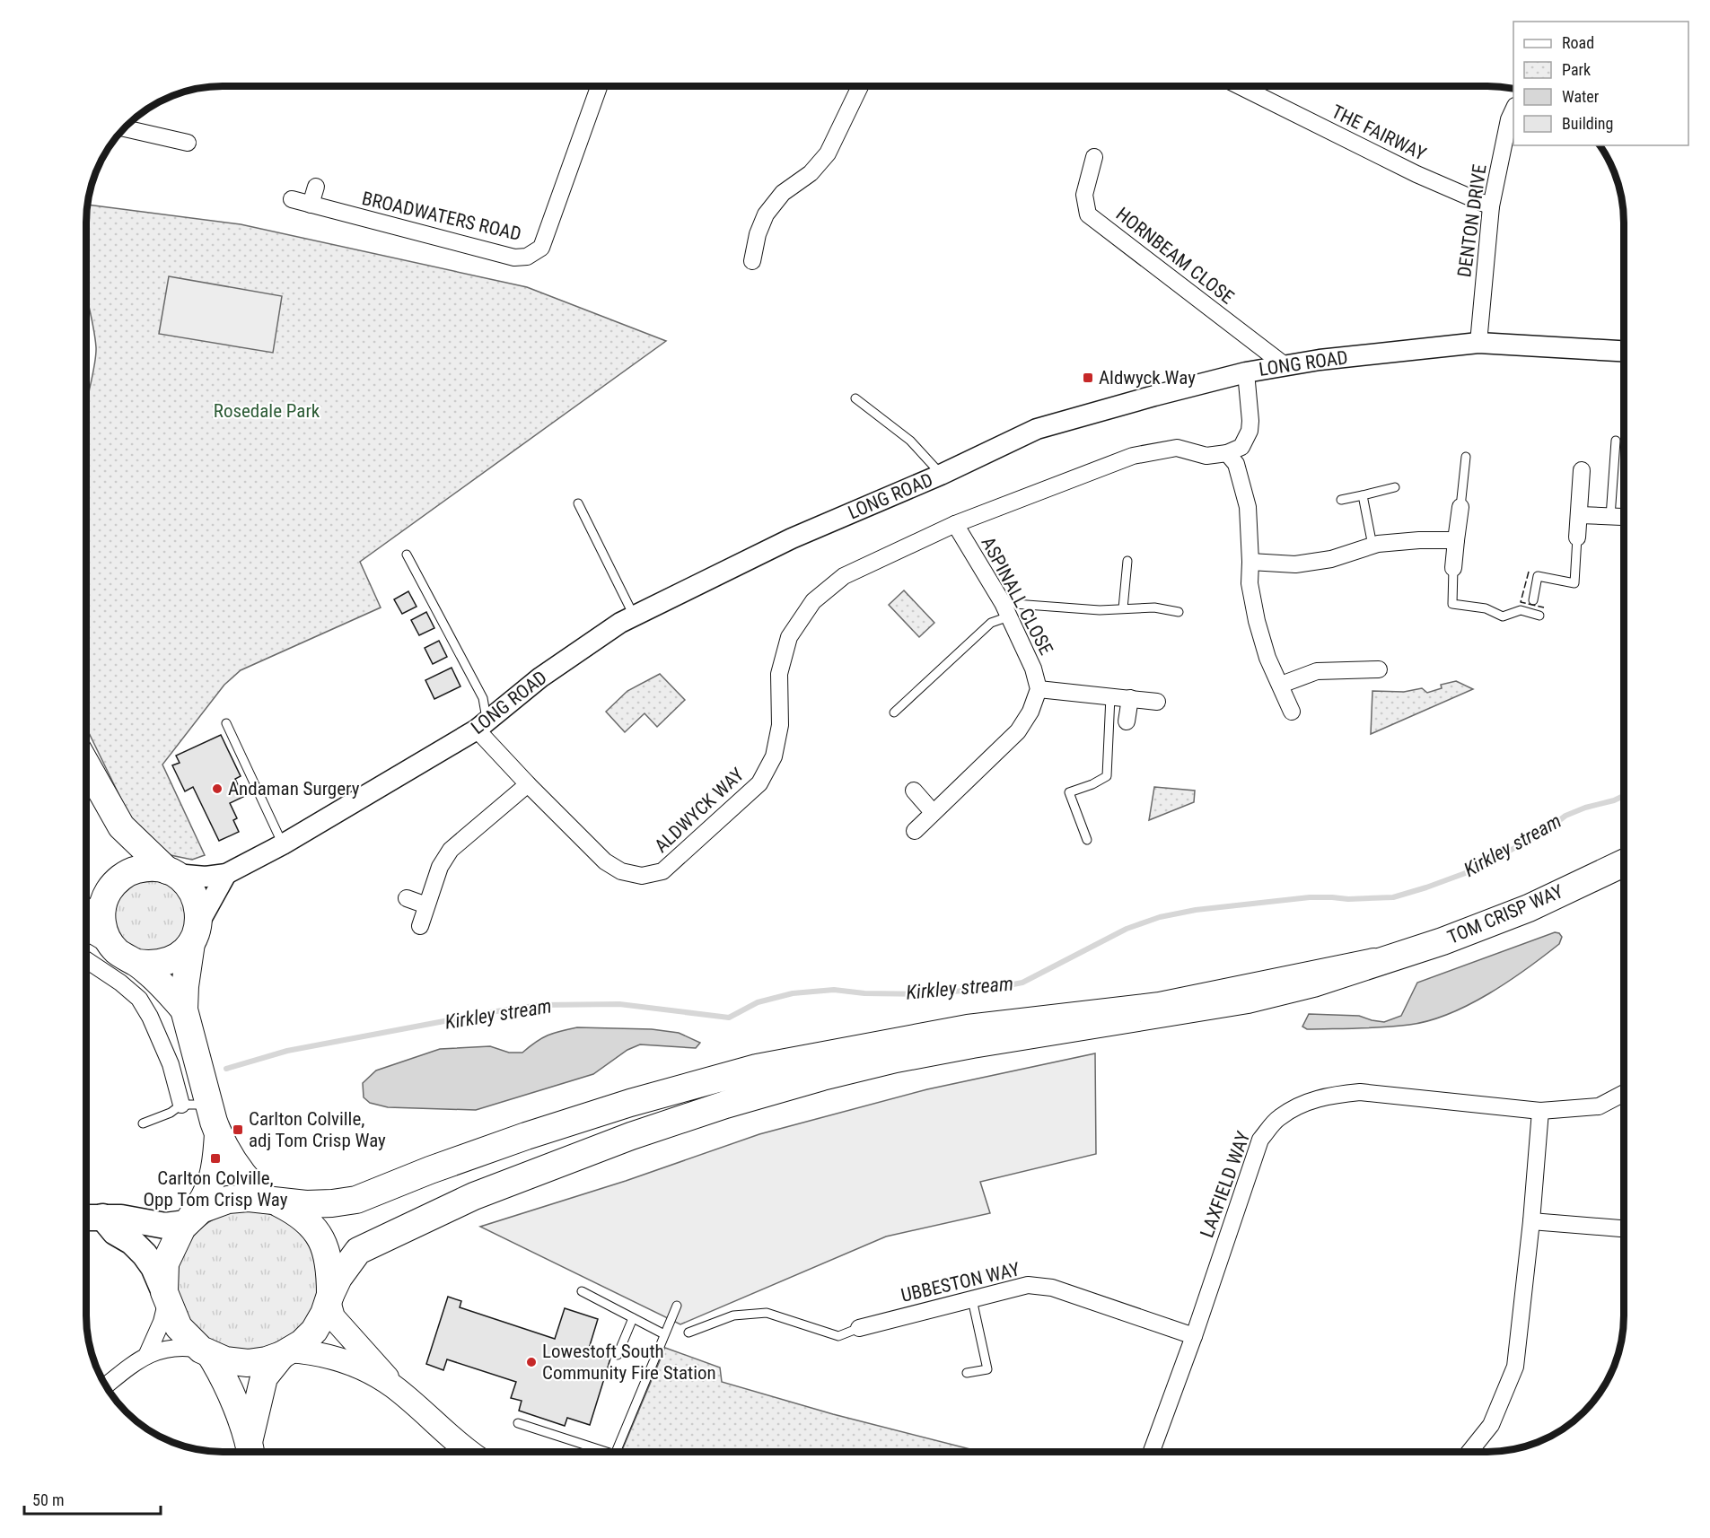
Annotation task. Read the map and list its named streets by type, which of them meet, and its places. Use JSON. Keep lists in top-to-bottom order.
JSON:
{
  "streets": {
    "highway": ["TOM CRISP WAY"],
    "street": [
      "THE FAIRWAY",
      "BROADWATERS ROAD",
      "DENTON DRIVE",
      "HORNBEAM CLOSE",
      "LONG ROAD",
      "ASPINALL CLOSE",
      "ALDWYCK WAY",
      "LAXFIELD WAY",
      "UBBESTON WAY"
    ]
  },
  "crossings": [
    ["THE FAIRWAY", "DENTON DRIVE"],
    ["DENTON DRIVE", "LONG ROAD"],
    ["HORNBEAM CLOSE", "LONG ROAD"],
    ["LONG ROAD", "ALDWYCK WAY"],
    ["ASPINALL CLOSE", "ALDWYCK WAY"],
    ["LAXFIELD WAY", "UBBESTON WAY"]
  ],
  "water": ["Kirkley stream"],
  "parks": ["Rosedale Park"],
  "places": {
    "transit": ["Aldwyck Way", "Carlton Colville, adj Tom Crisp Way", "Carlton Colville, Opp Tom Crisp Way"],
    "other": ["Andaman Surgery", "Lowestoft South Community Fire Station"]
  },
  "legend": [
    "Road",
    "Park",
    "Water",
    "Building"
  ],
  "scale_bar": "50 m"
}
